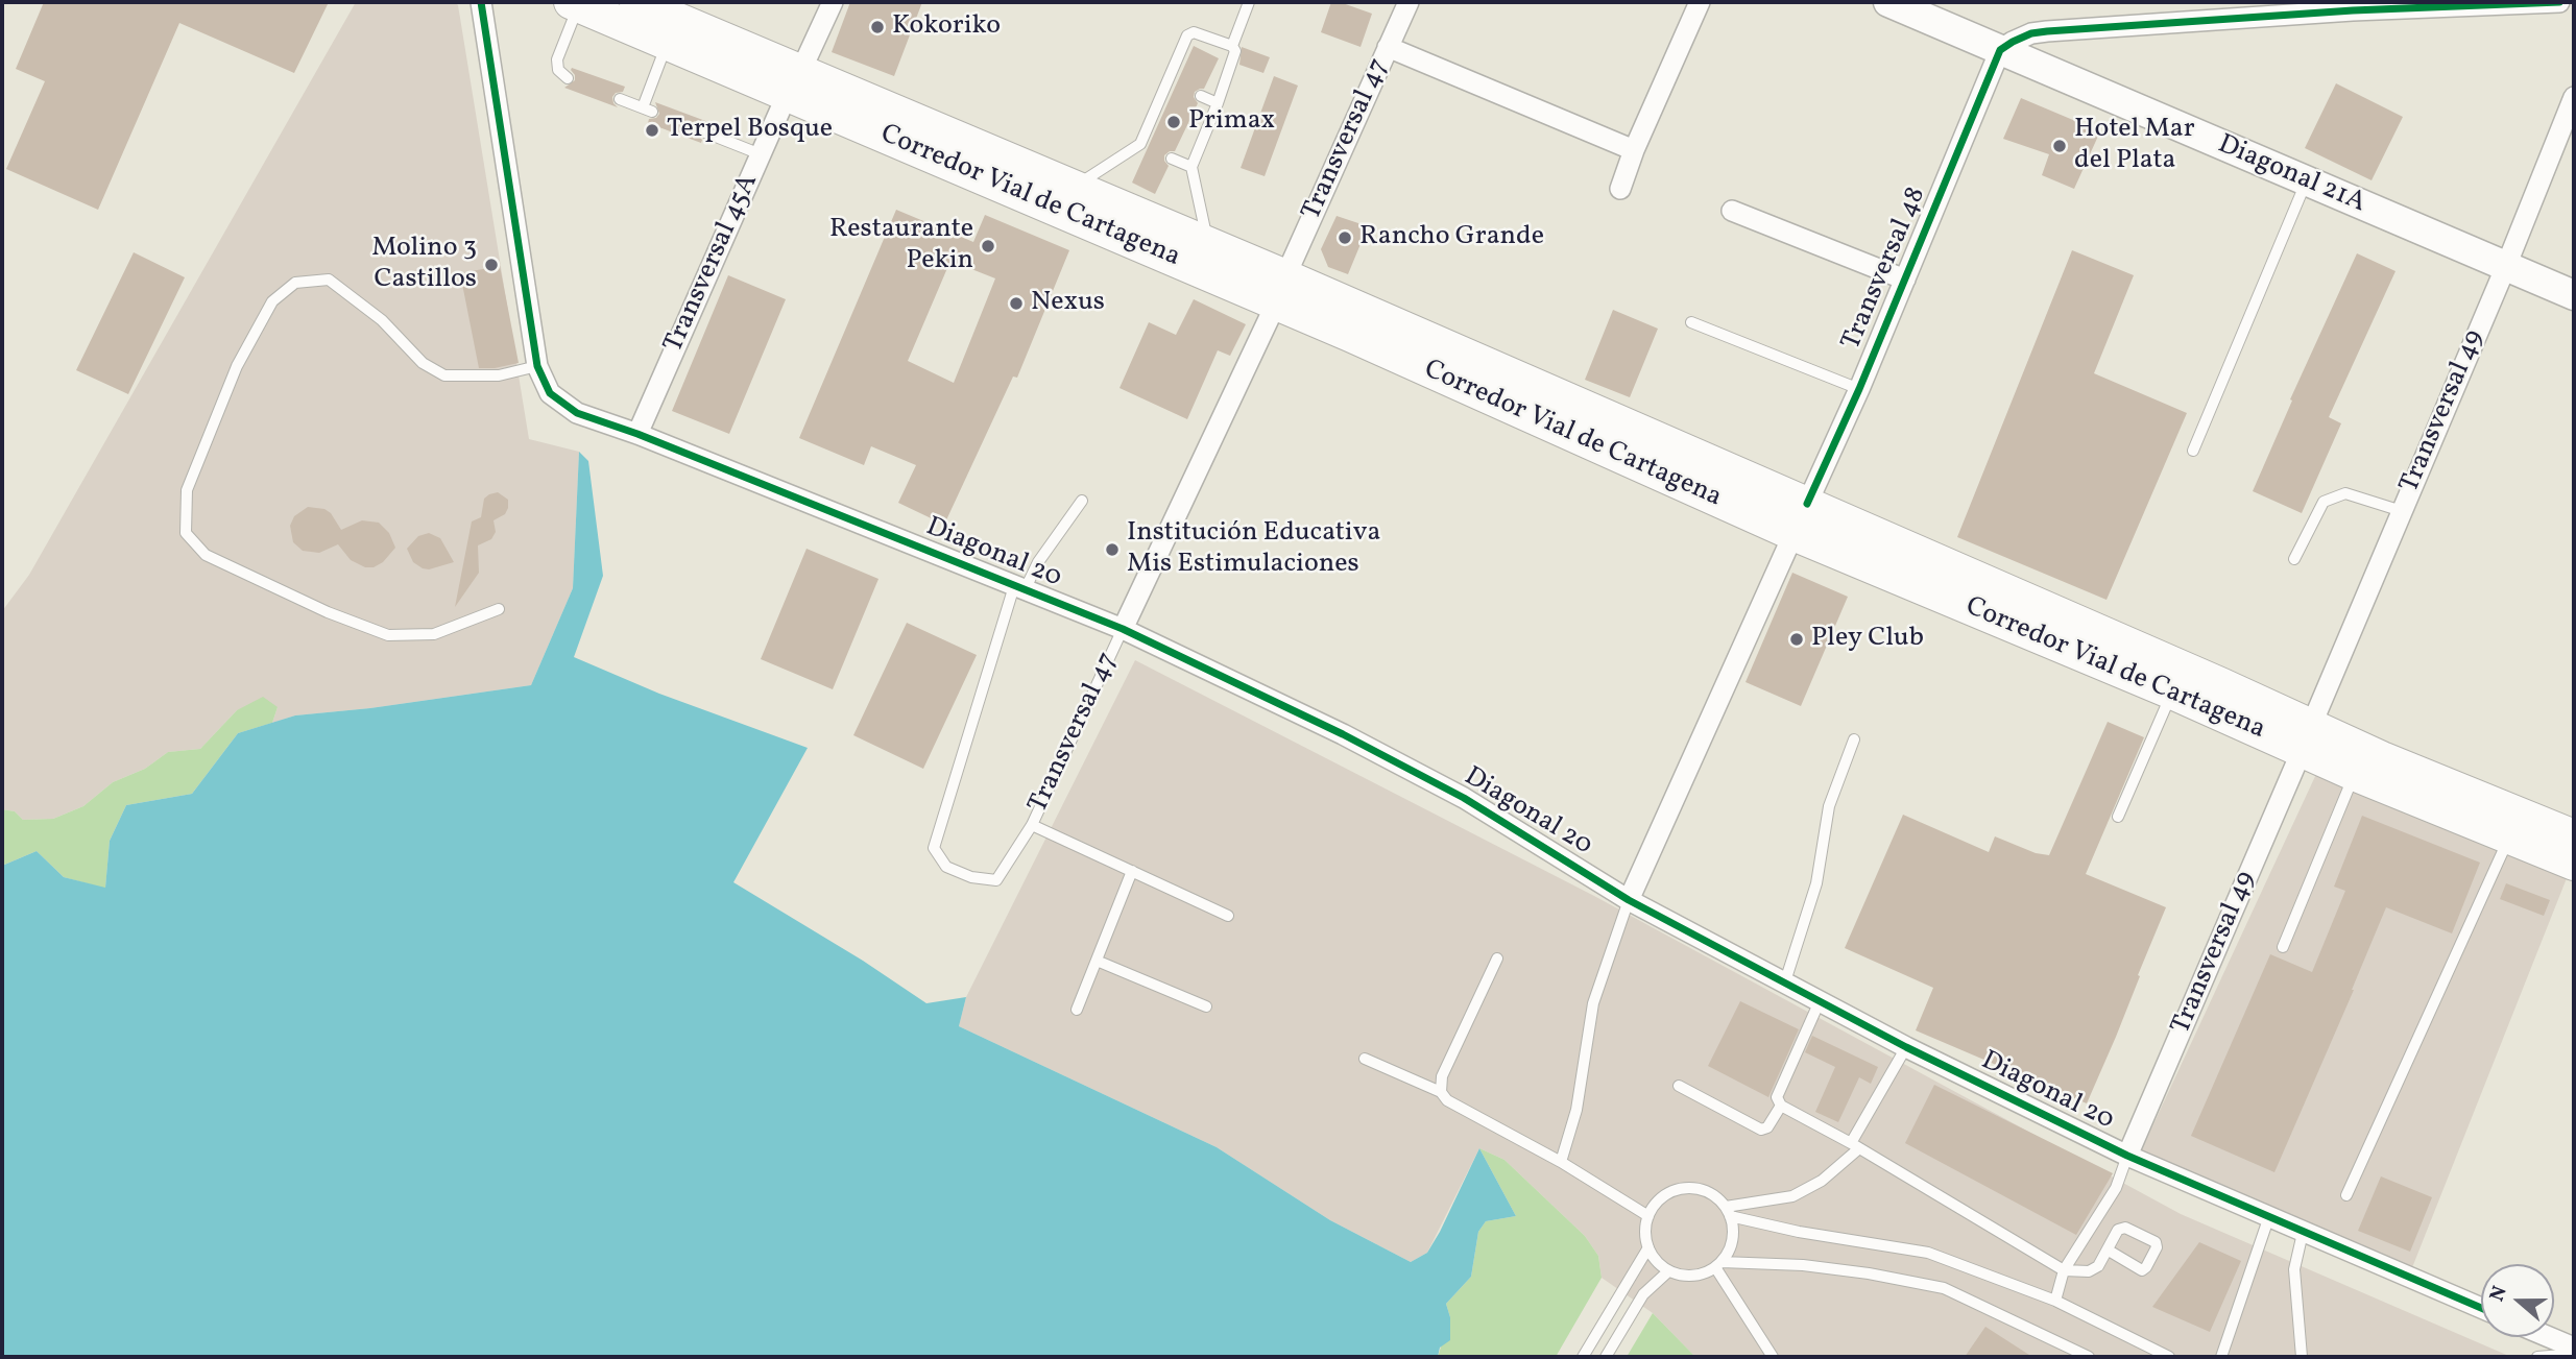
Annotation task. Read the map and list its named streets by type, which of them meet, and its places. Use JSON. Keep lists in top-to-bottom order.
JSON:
{
  "streets": {
    "main road": ["Corredor Vial de Cartagena"],
    "street": [
      "Transversal 47",
      "Diagonal 21A",
      "Transversal 45A",
      "Transversal 48",
      "Transversal 49",
      "Diagonal 20"
    ]
  },
  "crossings": [
    ["Transversal 47", "Corredor Vial de Cartagena"],
    ["Transversal 47", "Diagonal 20"],
    ["Diagonal 21A", "Transversal 48"],
    ["Diagonal 21A", "Transversal 49"],
    ["Corredor Vial de Cartagena", "Transversal 45A"],
    ["Corredor Vial de Cartagena", "Transversal 48"],
    ["Corredor Vial de Cartagena", "Transversal 49"],
    ["Transversal 45A", "Diagonal 20"],
    ["Transversal 49", "Diagonal 20"]
  ],
  "places": [
    "Kokoriko",
    "Primax",
    "Terpel Bosque",
    "Hotel Mar del Plata",
    "Rancho Grande",
    "Restaurante Pekin",
    "Molino 3 Castillos",
    "Nexus",
    "Institución Educativa Mis Estimulaciones",
    "Pley Club"
  ],
  "north": "left"
}
